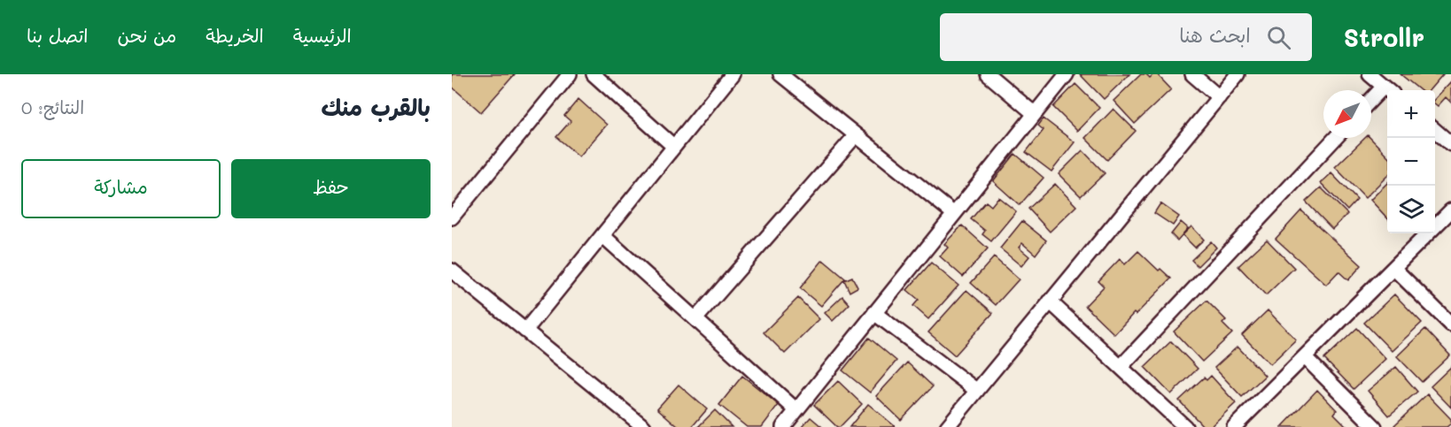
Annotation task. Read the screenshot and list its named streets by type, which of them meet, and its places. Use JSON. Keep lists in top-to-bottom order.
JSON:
{
  "north": "bottom left",
  "page": {
    "header": "Strollr",
    "search": "ابحث هنا",
    "nav": [
      "الرئيسية",
      "الخريطة",
      "من نحن",
      "اتصل بنا"
    ],
    "heading": ["بالقرب منك", "النتائج: 0"],
    "map_buttons": ["+", "−"],
    "buttons": ["حفظ", "مشاركة"]
  }
}
